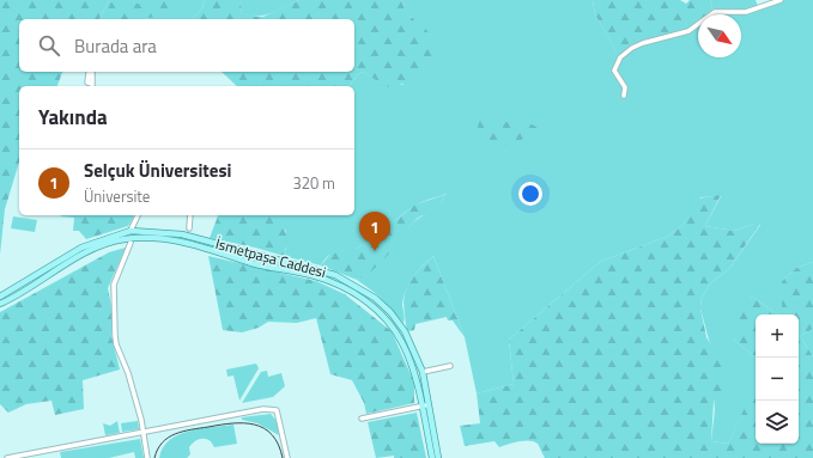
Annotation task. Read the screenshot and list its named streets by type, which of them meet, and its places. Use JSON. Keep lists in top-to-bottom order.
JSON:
{
  "streets": {
    "main road": ["İsmetpaşa Caddesi"]
  },
  "north": "bottom right",
  "page": {
    "search": "Burada ara",
    "heading": "Yakında",
    "list": [
      {
        "mark": "1",
        "name": "Selçuk Üniversitesi",
        "note": "Üniversite",
        "value": "320 m"
      }
    ],
    "pins": "1",
    "map_buttons": ["+", "−"]
  }
}
